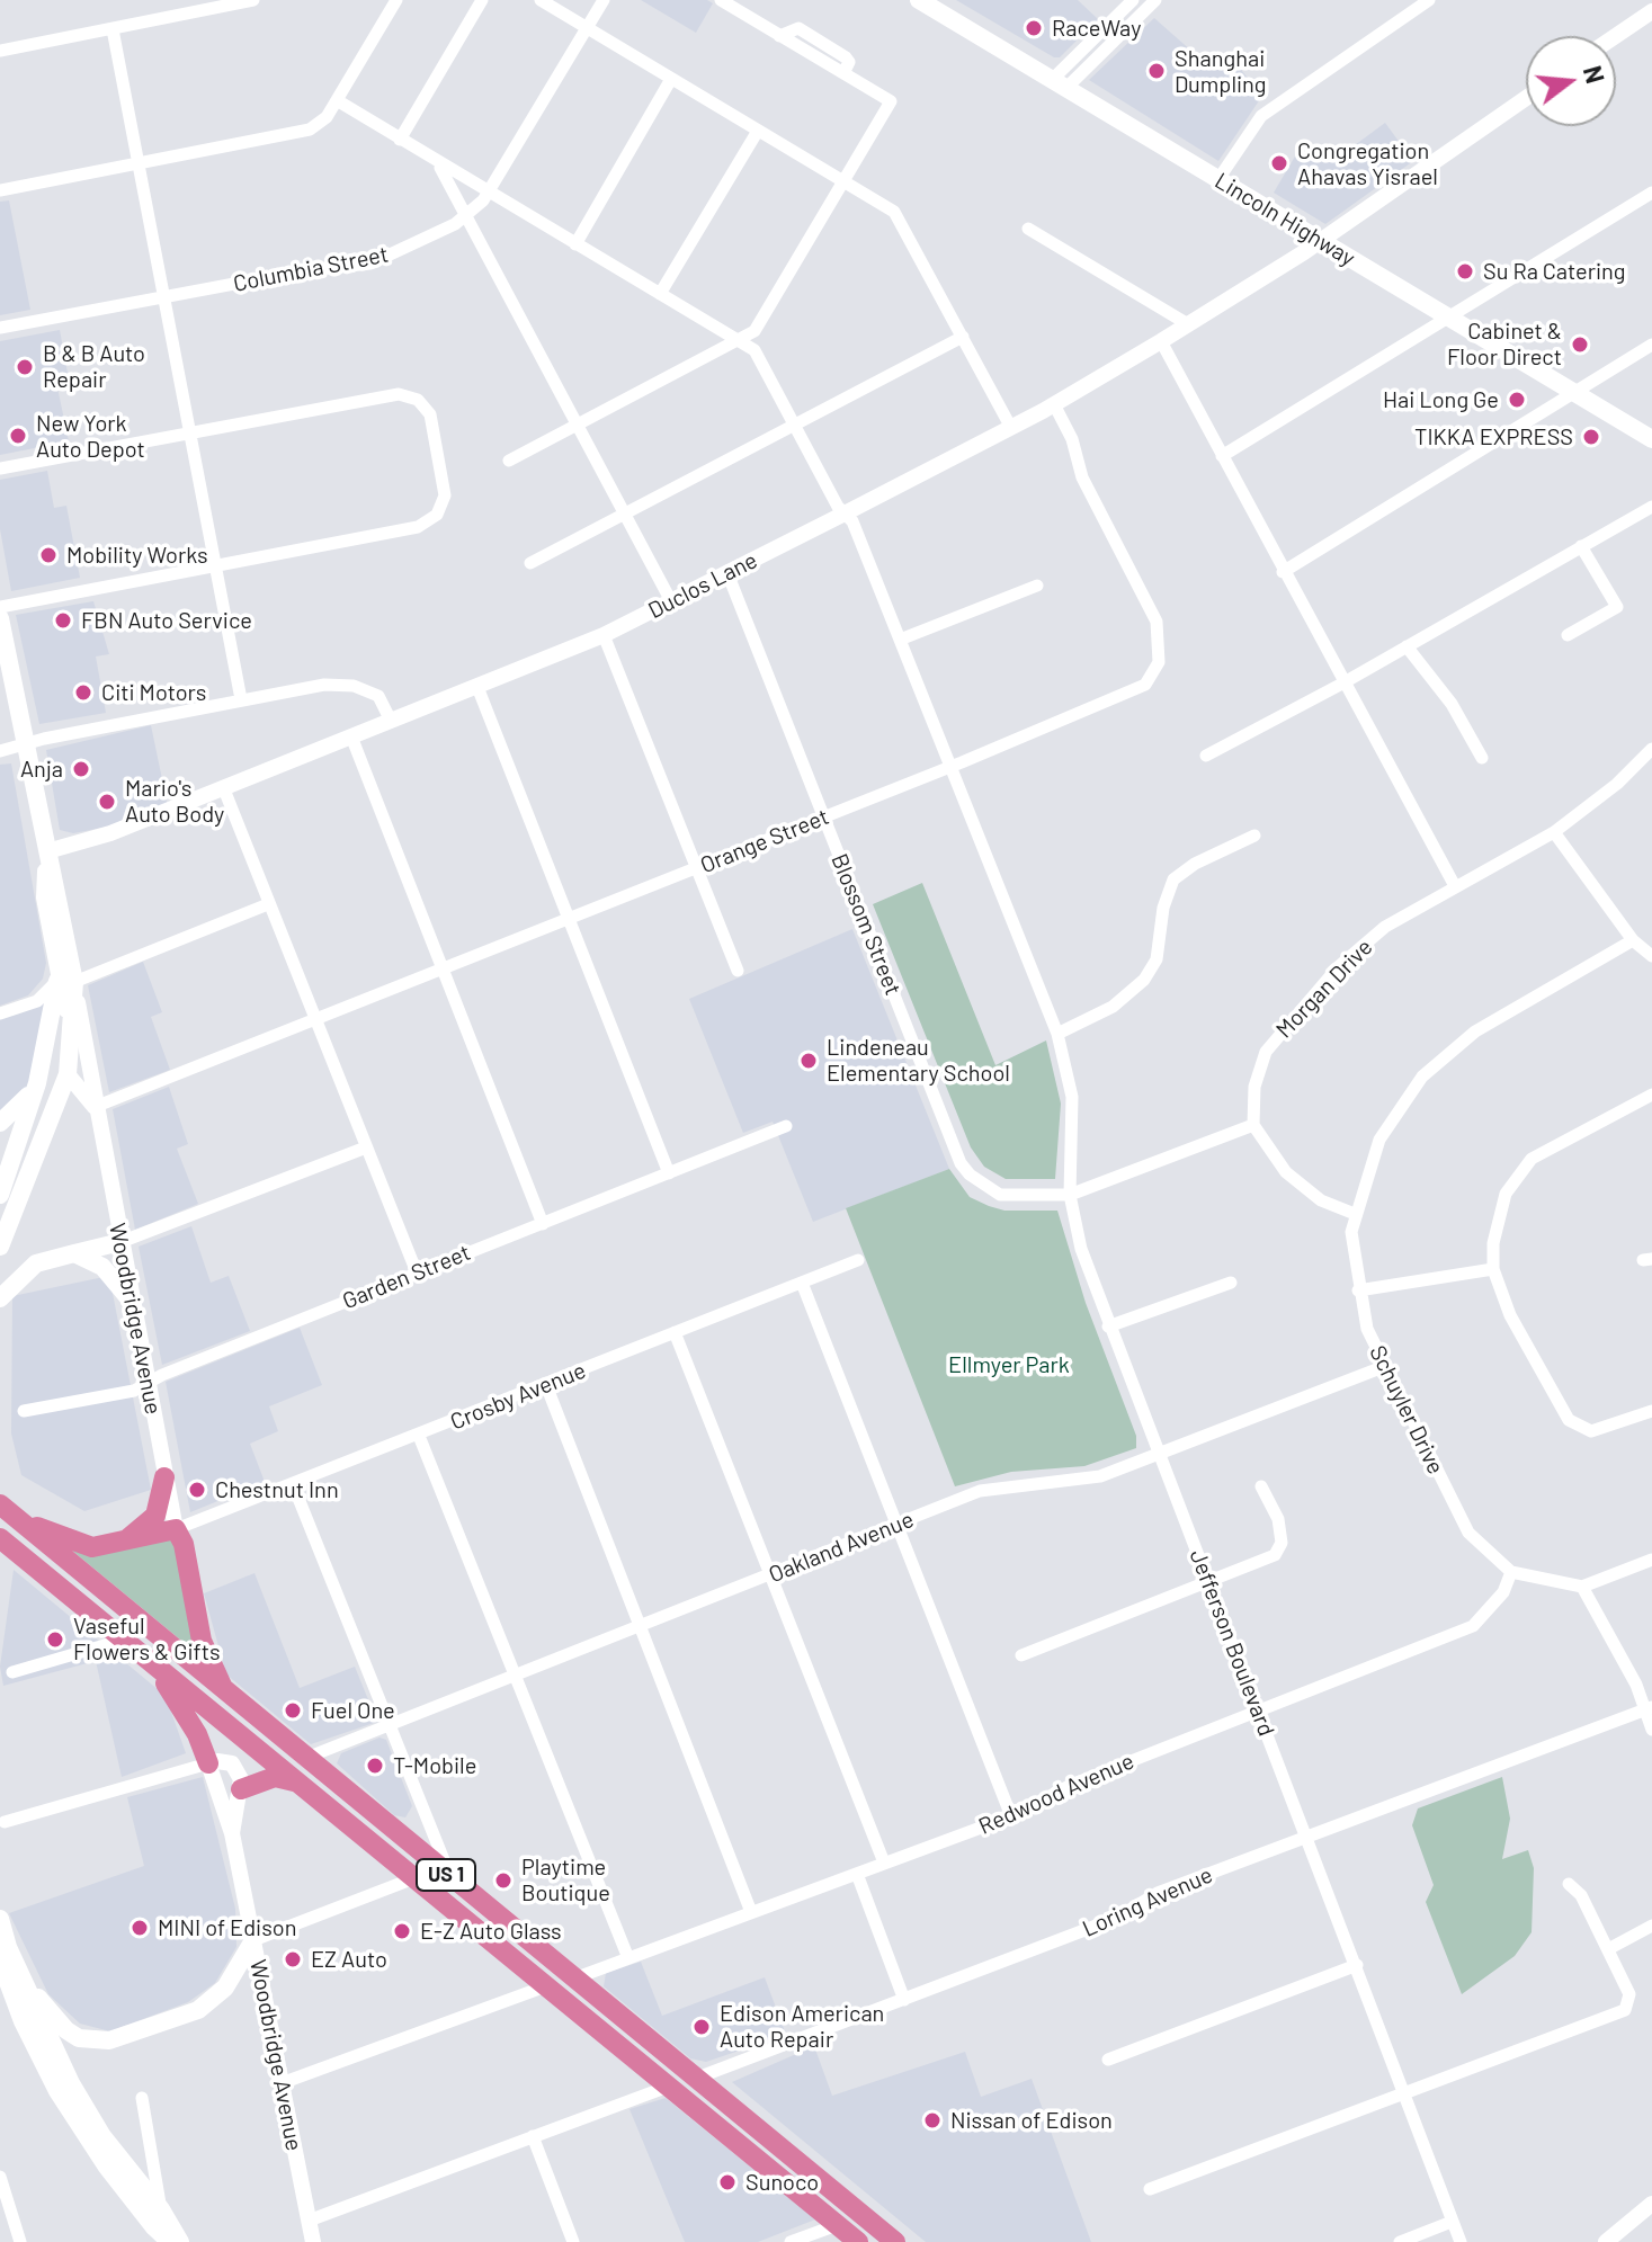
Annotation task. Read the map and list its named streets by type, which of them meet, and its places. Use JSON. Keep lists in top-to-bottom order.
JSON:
{
  "streets": {
    "highway": ["US 1"],
    "main road": ["Lincoln Highway", "Woodbridge Avenue"],
    "street": [
      "Columbia Street",
      "Duclos Lane",
      "Orange Street",
      "Blossom Street",
      "Morgan Drive",
      "Garden Street",
      "Crosby Avenue",
      "Schuyler Drive",
      "Oakland Avenue",
      "Jefferson Boulevard",
      "Redwood Avenue",
      "Loring Avenue"
    ]
  },
  "crossings": [
    ["Lincoln Highway", "Duclos Lane"],
    ["Columbia Street", "Jefferson Boulevard"],
    ["Duclos Lane", "Orange Street"],
    ["Duclos Lane", "Blossom Street"],
    ["Duclos Lane", "Woodbridge Avenue"],
    ["Duclos Lane", "Jefferson Boulevard"],
    ["Orange Street", "Blossom Street"],
    ["Orange Street", "Woodbridge Avenue"],
    ["Orange Street", "Jefferson Boulevard"],
    ["Blossom Street", "Jefferson Boulevard"],
    ["Garden Street", "Woodbridge Avenue"],
    ["Woodbridge Avenue", "Crosby Avenue"],
    ["Schuyler Drive", "Oakland Avenue"],
    ["Schuyler Drive", "Redwood Avenue"],
    ["Oakland Avenue", "Jefferson Boulevard"],
    ["Oakland Avenue", "US 1"],
    ["Jefferson Boulevard", "Redwood Avenue"],
    ["Jefferson Boulevard", "Loring Avenue"],
    ["Redwood Avenue", "US 1"],
    ["US 1", "Loring Avenue"]
  ],
  "parks": ["Ellmyer Park"],
  "places": [
    "RaceWay",
    "Shanghai Dumpling",
    "Congregation Ahavas Yisrael",
    "Su Ra Catering",
    "Cabinet & Floor Direct",
    "B & B Auto Repair",
    "Hai Long Ge",
    "New York Auto Depot",
    "TIKKA EXPRESS",
    "Mobility Works",
    "FBN Auto Service",
    "Citi Motors",
    "Anja",
    "Mario's Auto Body",
    "Lindeneau Elementary School",
    "Chestnut Inn",
    "Vaseful Flowers & Gifts",
    "Fuel One",
    "T-Mobile",
    "Playtime Boutique",
    "MINI of Edison",
    "E-Z Auto Glass",
    "EZ Auto",
    "Edison American Auto Repair",
    "Nissan of Edison",
    "Sunoco"
  ],
  "north": "right"
}
